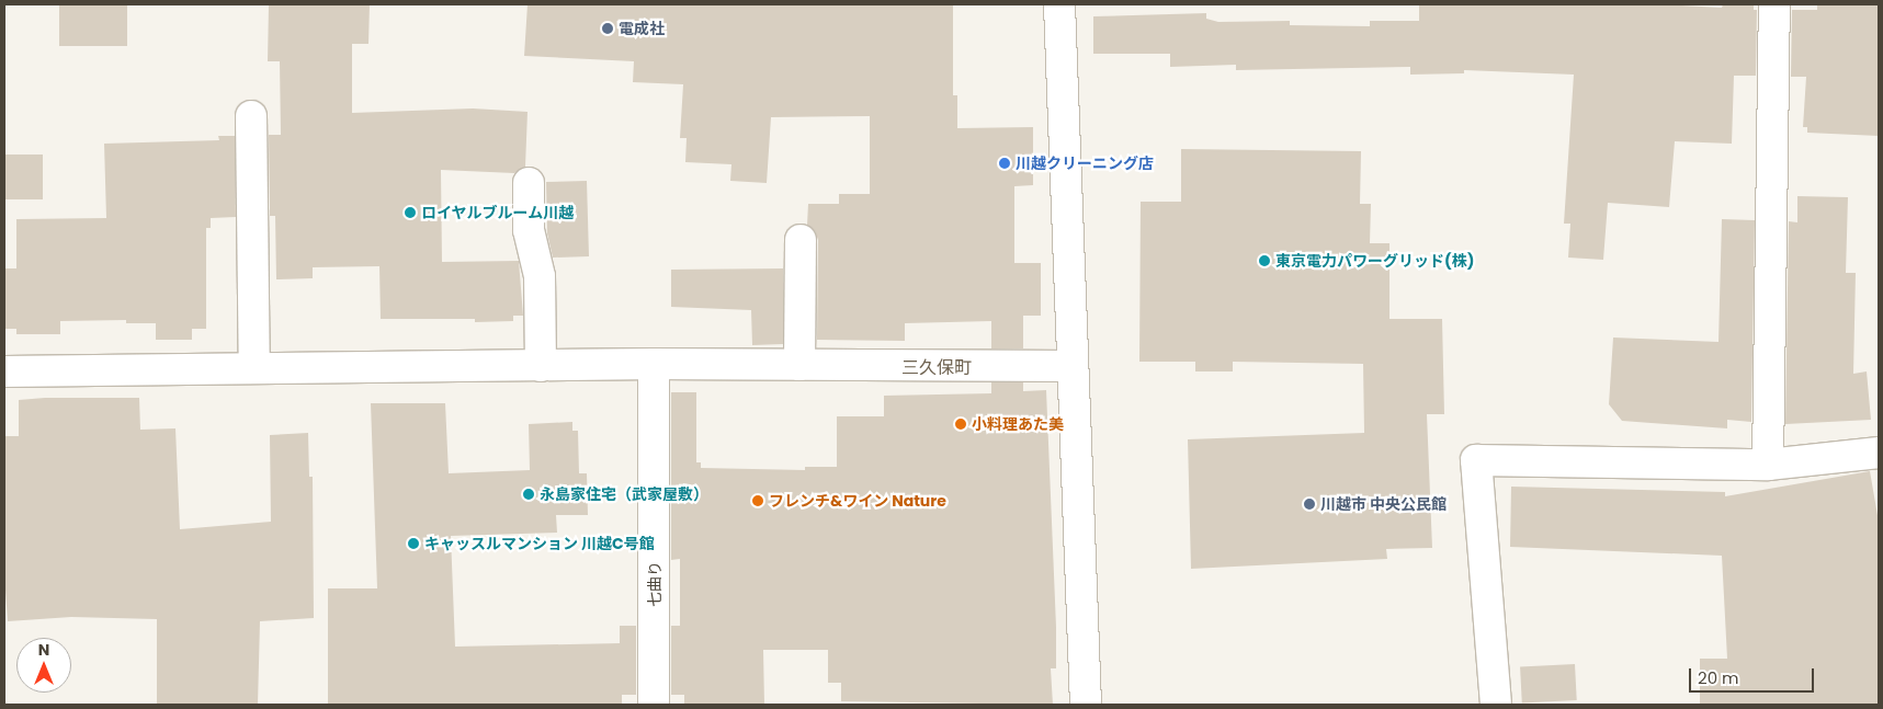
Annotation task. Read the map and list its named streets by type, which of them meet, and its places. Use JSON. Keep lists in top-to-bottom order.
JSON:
{
  "streets": {
    "street": ["七曲り"]
  },
  "districts": ["三久保町"],
  "places": [
    "電成社",
    "川越クリーニング店",
    "ロイヤルブルーム川越",
    "東京電力パワーグリッド(株)",
    "小料理あた美",
    "永島家住宅（武家屋敷）",
    "フレンチ&ワイン Nature",
    "川越市 中央公民館",
    "キャッスルマンション 川越C号館"
  ],
  "scale_bar": "20 m",
  "north": "top"
}
